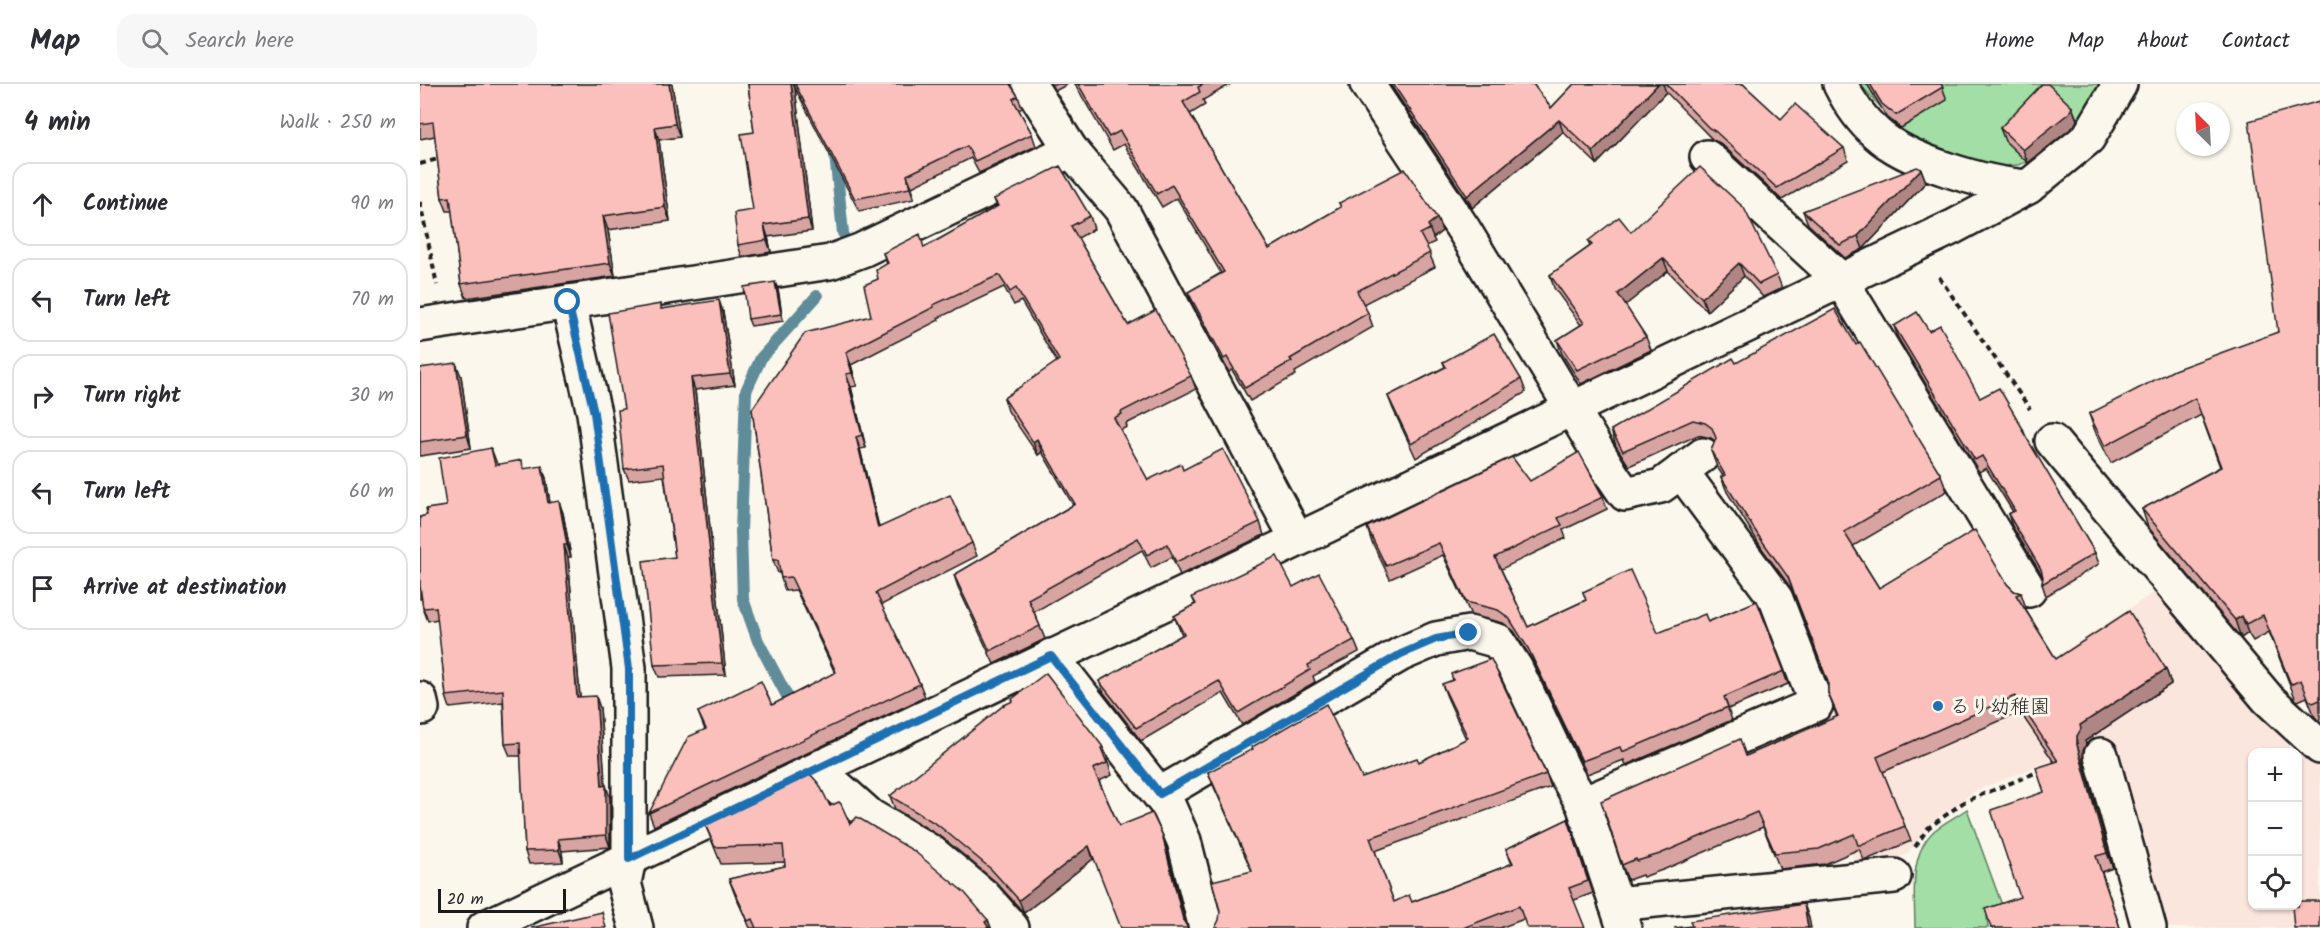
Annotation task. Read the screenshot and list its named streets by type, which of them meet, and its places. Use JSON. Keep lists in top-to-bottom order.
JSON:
{
  "places": ["るり幼稚園"],
  "scale_bar": "20 m",
  "north": "top left",
  "page": {
    "header": "Map",
    "search": "Search here",
    "nav": [
      "Home",
      "Map",
      "About",
      "Contact"
    ],
    "heading": ["4 min", "Walk · 250 m"],
    "list": [
      ["Continue", "90 m"],
      ["Turn left", "70 m"],
      ["Turn right", "30 m"],
      ["Turn left", "60 m"],
      "Arrive at destination"
    ],
    "map_buttons": ["+", "−"],
    "scale": "20 m"
  }
}
